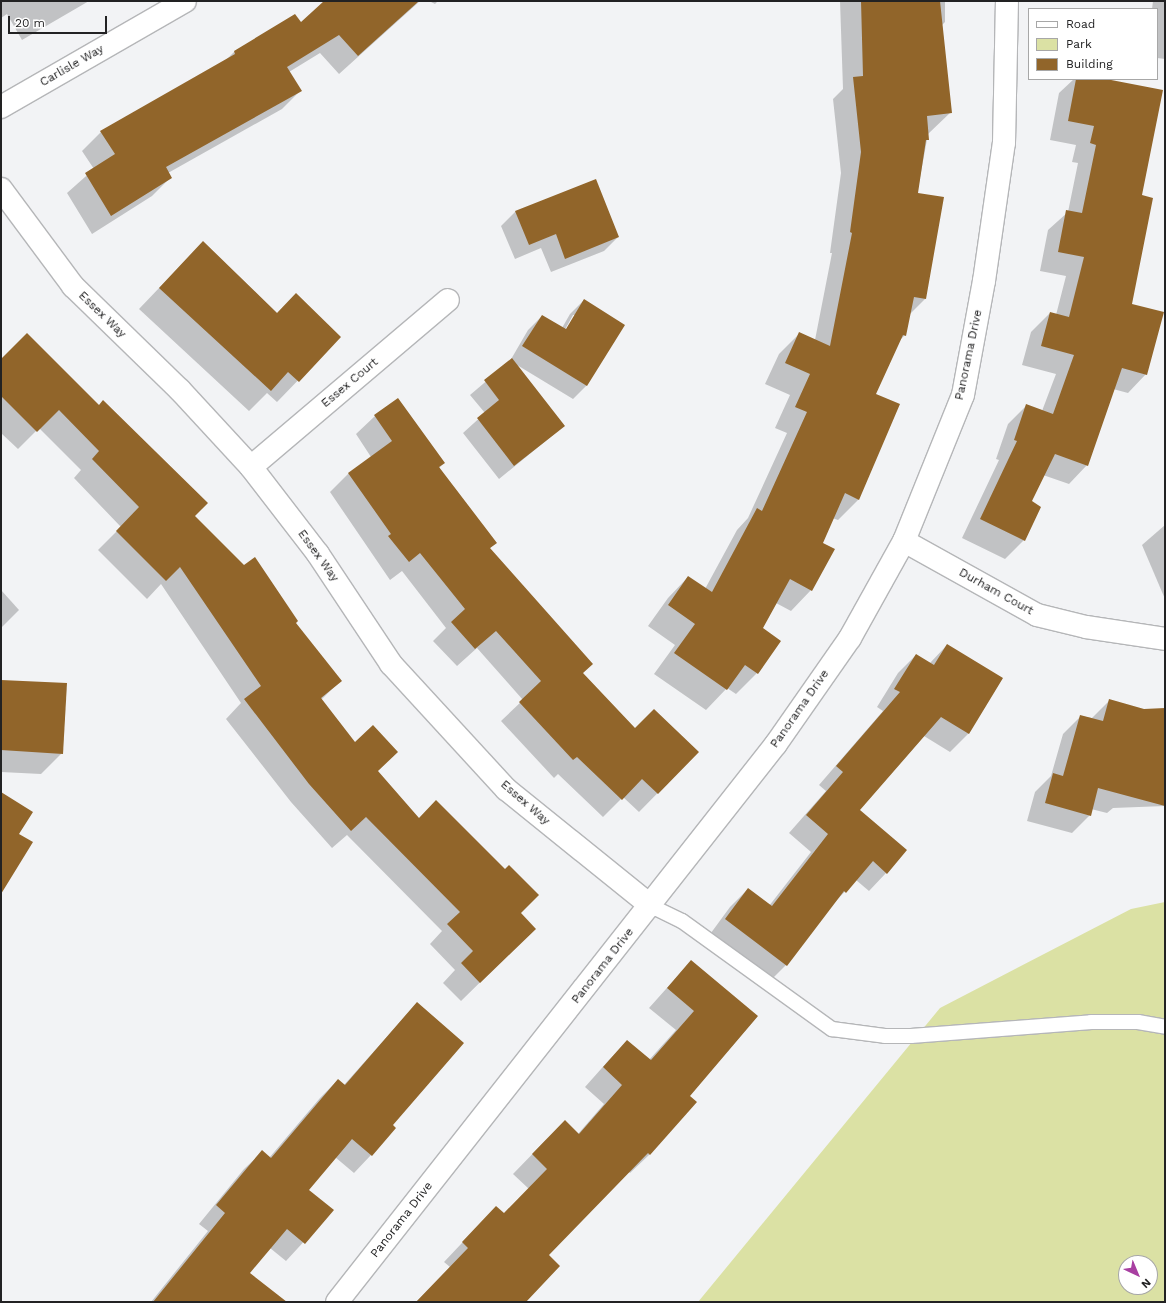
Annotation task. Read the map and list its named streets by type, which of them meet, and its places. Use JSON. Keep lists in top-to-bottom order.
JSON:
{
  "streets": {
    "street": [
      "Carlisle Way",
      "Essex Way",
      "Panorama Drive",
      "Essex Court",
      "Durham Court"
    ]
  },
  "crossings": [
    ["Essex Way", "Panorama Drive"],
    ["Essex Way", "Essex Court"],
    ["Panorama Drive", "Durham Court"]
  ],
  "legend": ["Road", "Park", "Building"],
  "scale_bar": "20 m",
  "north": "bottom right"
}
